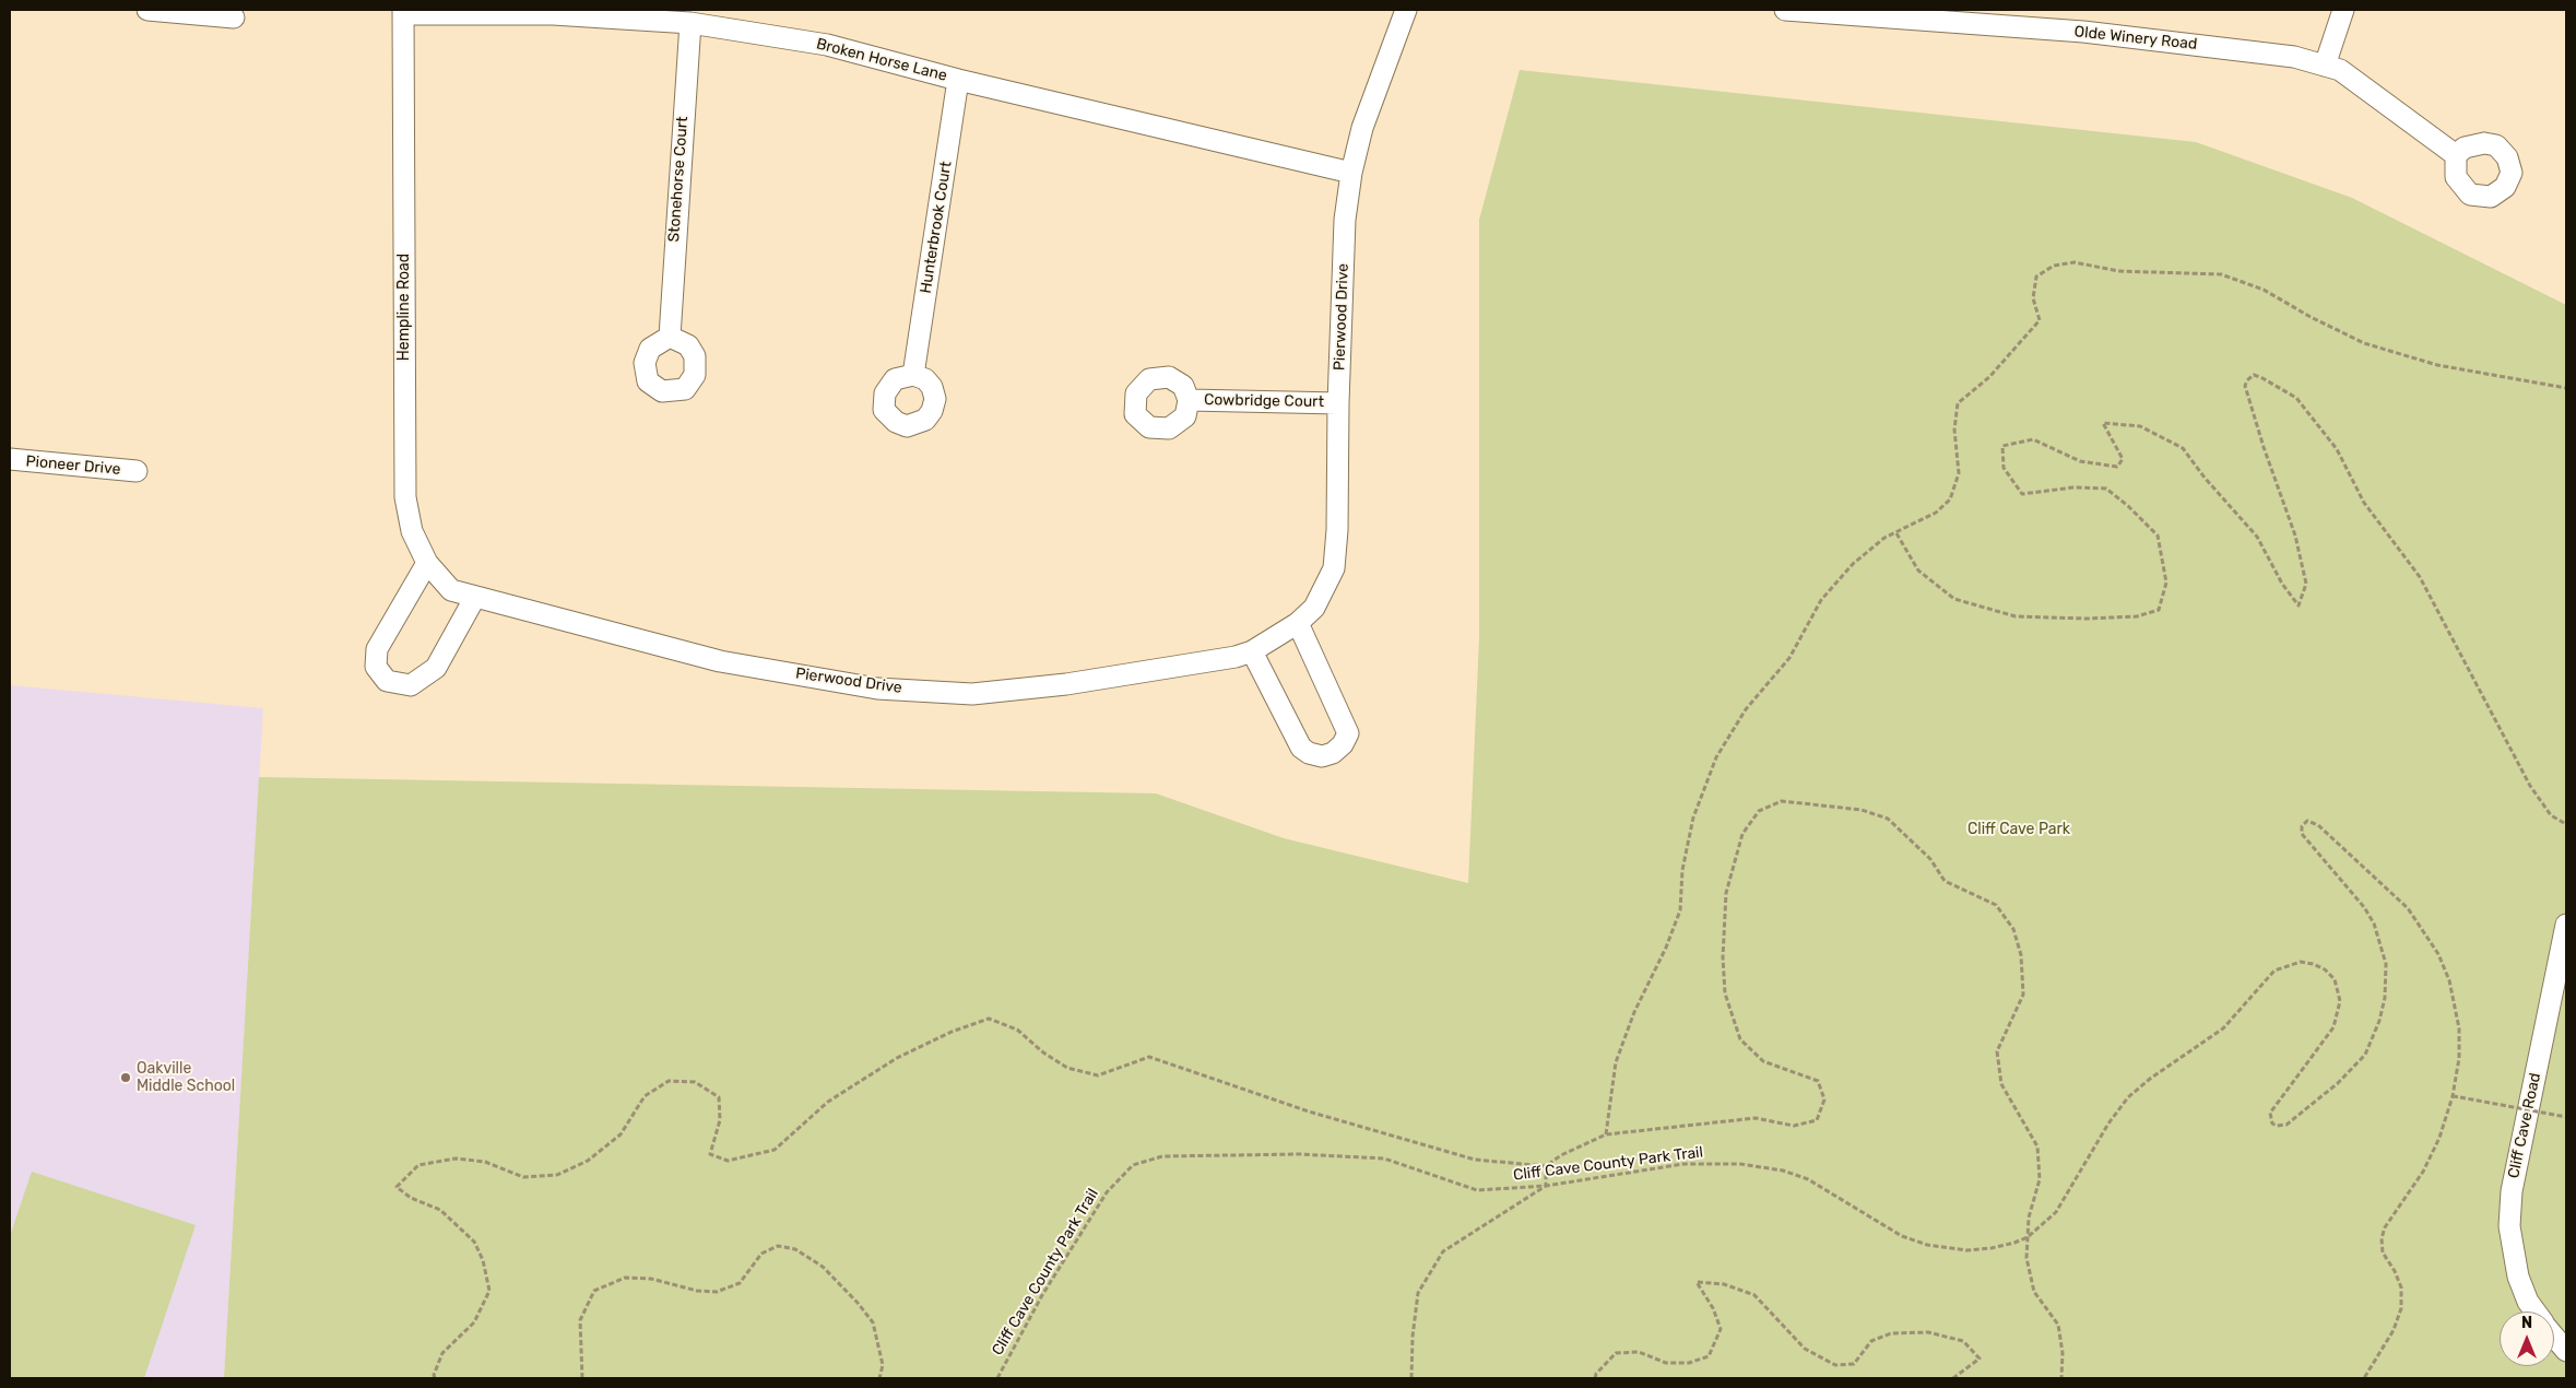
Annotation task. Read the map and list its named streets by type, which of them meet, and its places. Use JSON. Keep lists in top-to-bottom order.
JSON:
{
  "streets": {
    "street": [
      "Olde Winery Road",
      "Broken Horse Lane",
      "Stonehorse Court",
      "Hunterbrook Court",
      "Hempline Road",
      "Pierwood Drive",
      "Cowbridge Court",
      "Pioneer Drive",
      "Cliff Cave Road"
    ],
    "path": ["Cliff Cave County Park Trail"]
  },
  "crossings": [
    ["Broken Horse Lane", "Stonehorse Court"],
    ["Broken Horse Lane", "Hunterbrook Court"],
    ["Broken Horse Lane", "Hempline Road"],
    ["Broken Horse Lane", "Pierwood Drive"],
    ["Hempline Road", "Pierwood Drive"],
    ["Pierwood Drive", "Cowbridge Court"]
  ],
  "parks": ["Cliff Cave Park"],
  "places": ["Oakville Middle School"],
  "north": "top"
}
